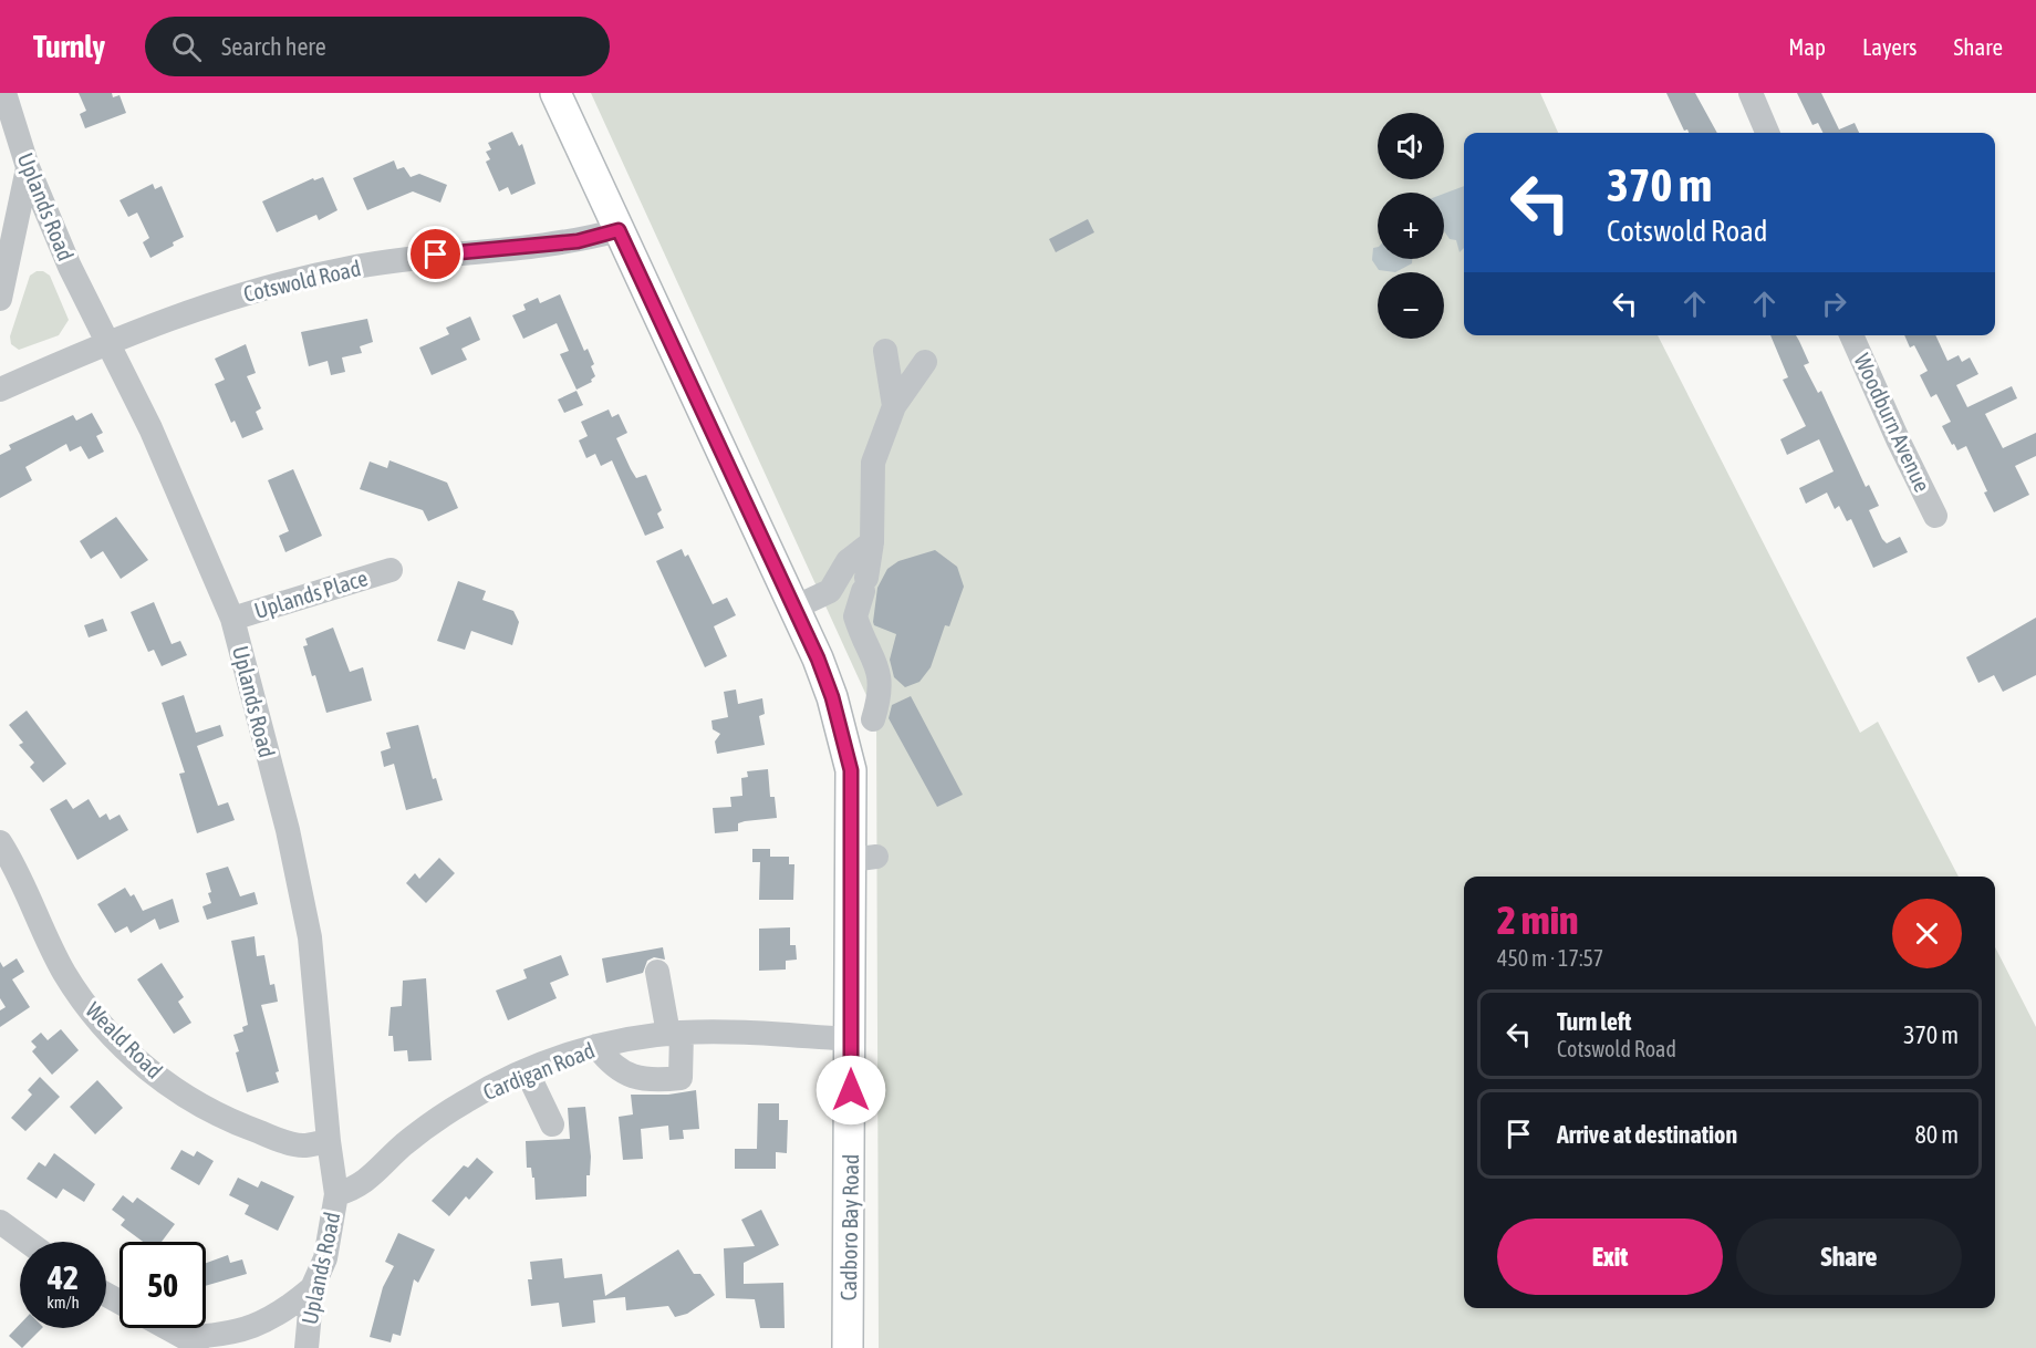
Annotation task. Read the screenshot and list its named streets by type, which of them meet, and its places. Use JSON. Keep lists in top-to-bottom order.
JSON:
{
  "streets": {
    "main road": ["Cadboro Bay Road"],
    "street": [
      "Uplands Road",
      "Cotswold Road",
      "Woodburn Avenue",
      "Uplands Place",
      "Weald Road",
      "Cardigan Road"
    ]
  },
  "crossings": [
    ["Uplands Road", "Cotswold Road"],
    ["Uplands Road", "Uplands Place"],
    ["Uplands Road", "Weald Road"],
    ["Uplands Road", "Cardigan Road"],
    ["Cotswold Road", "Cadboro Bay Road"],
    ["Cardigan Road", "Cadboro Bay Road"]
  ],
  "page": {
    "header": "Turnly",
    "search": "Search here",
    "nav": ["Map", "Layers", "Share"],
    "map_buttons": ["+", "−"],
    "turn": ["370 m", "Cotswold Road"],
    "heading": ["2 min", "450 m · 17:57"],
    "list": [
      {
        "name": "Turn left",
        "note": "Cotswold Road",
        "value": "370 m"
      },
      {
        "name": "Arrive at destination",
        "value": "80 m"
      }
    ],
    "buttons": ["Exit", "Share"],
    "speed": "42 km/h",
    "limit": "50"
  }
}
